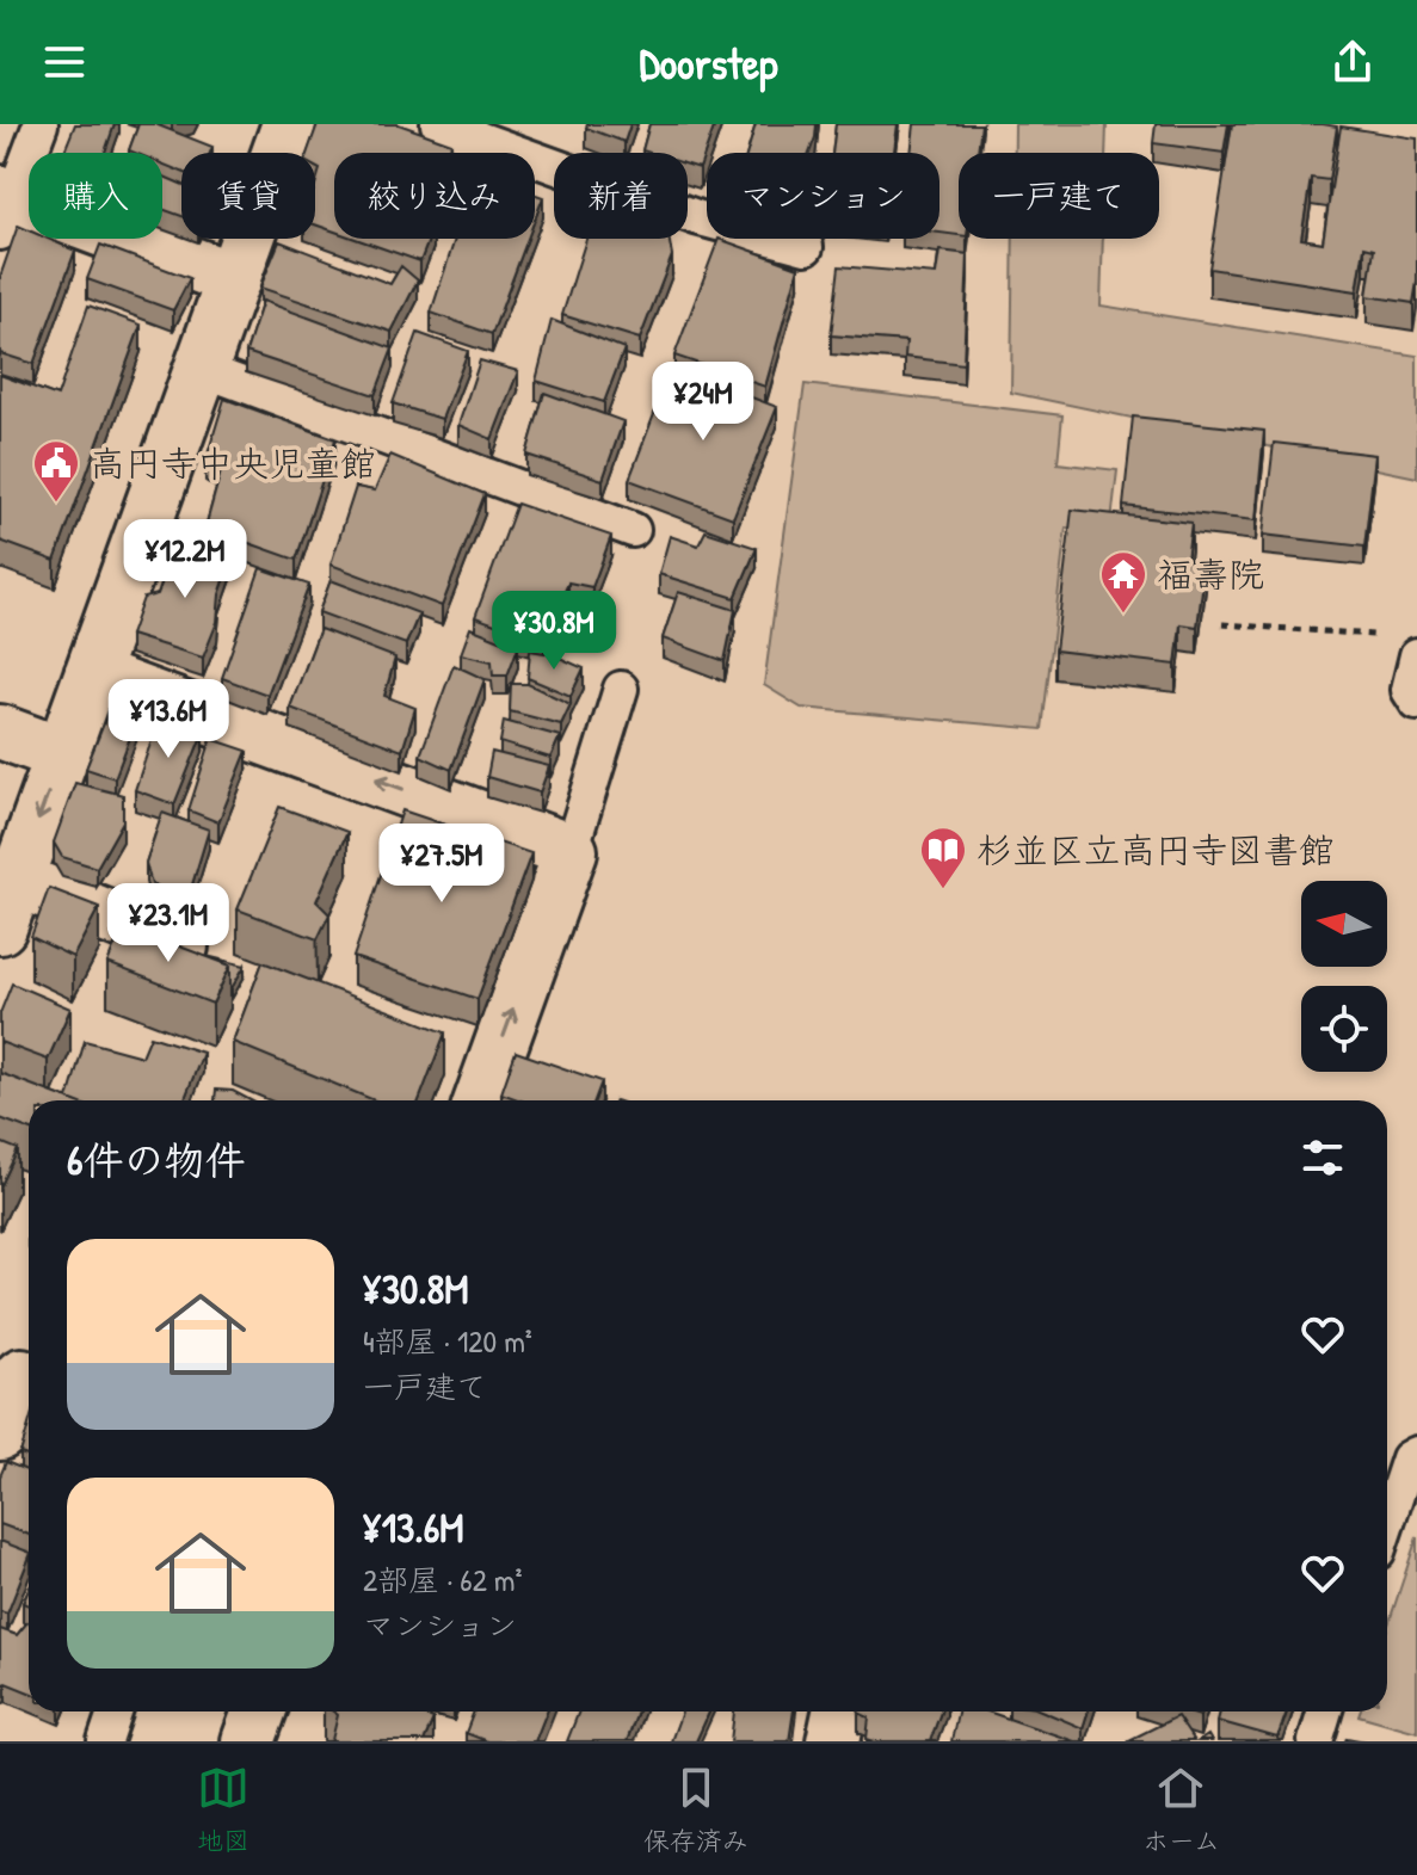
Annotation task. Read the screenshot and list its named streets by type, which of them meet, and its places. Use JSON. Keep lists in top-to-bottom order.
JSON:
{
  "places": {
    "public building": ["高円寺中央児童館"],
    "temple": ["福壽院"],
    "library": ["杉並区立高円寺図書館"]
  },
  "north": "left",
  "page": {
    "header": "Doorstep",
    "chip": [
      "購入",
      "賃貸",
      "絞り込み",
      "新着",
      "マンション",
      "一戸建て"
    ],
    "price": [
      "¥24M",
      "¥12.2M",
      "¥30.8M",
      "¥13.6M",
      "¥27.5M",
      "¥23.1M"
    ],
    "heading": "6件の物件",
    "list": [
      {
        "name": "¥30.8M",
        "note": "4部屋 · 120 m² · 一戸建て"
      },
      {
        "name": "¥13.6M",
        "note": "2部屋 · 62 m² · マンション"
      }
    ],
    "tabs": ["地図", "保存済み", "ホーム"]
  }
}
